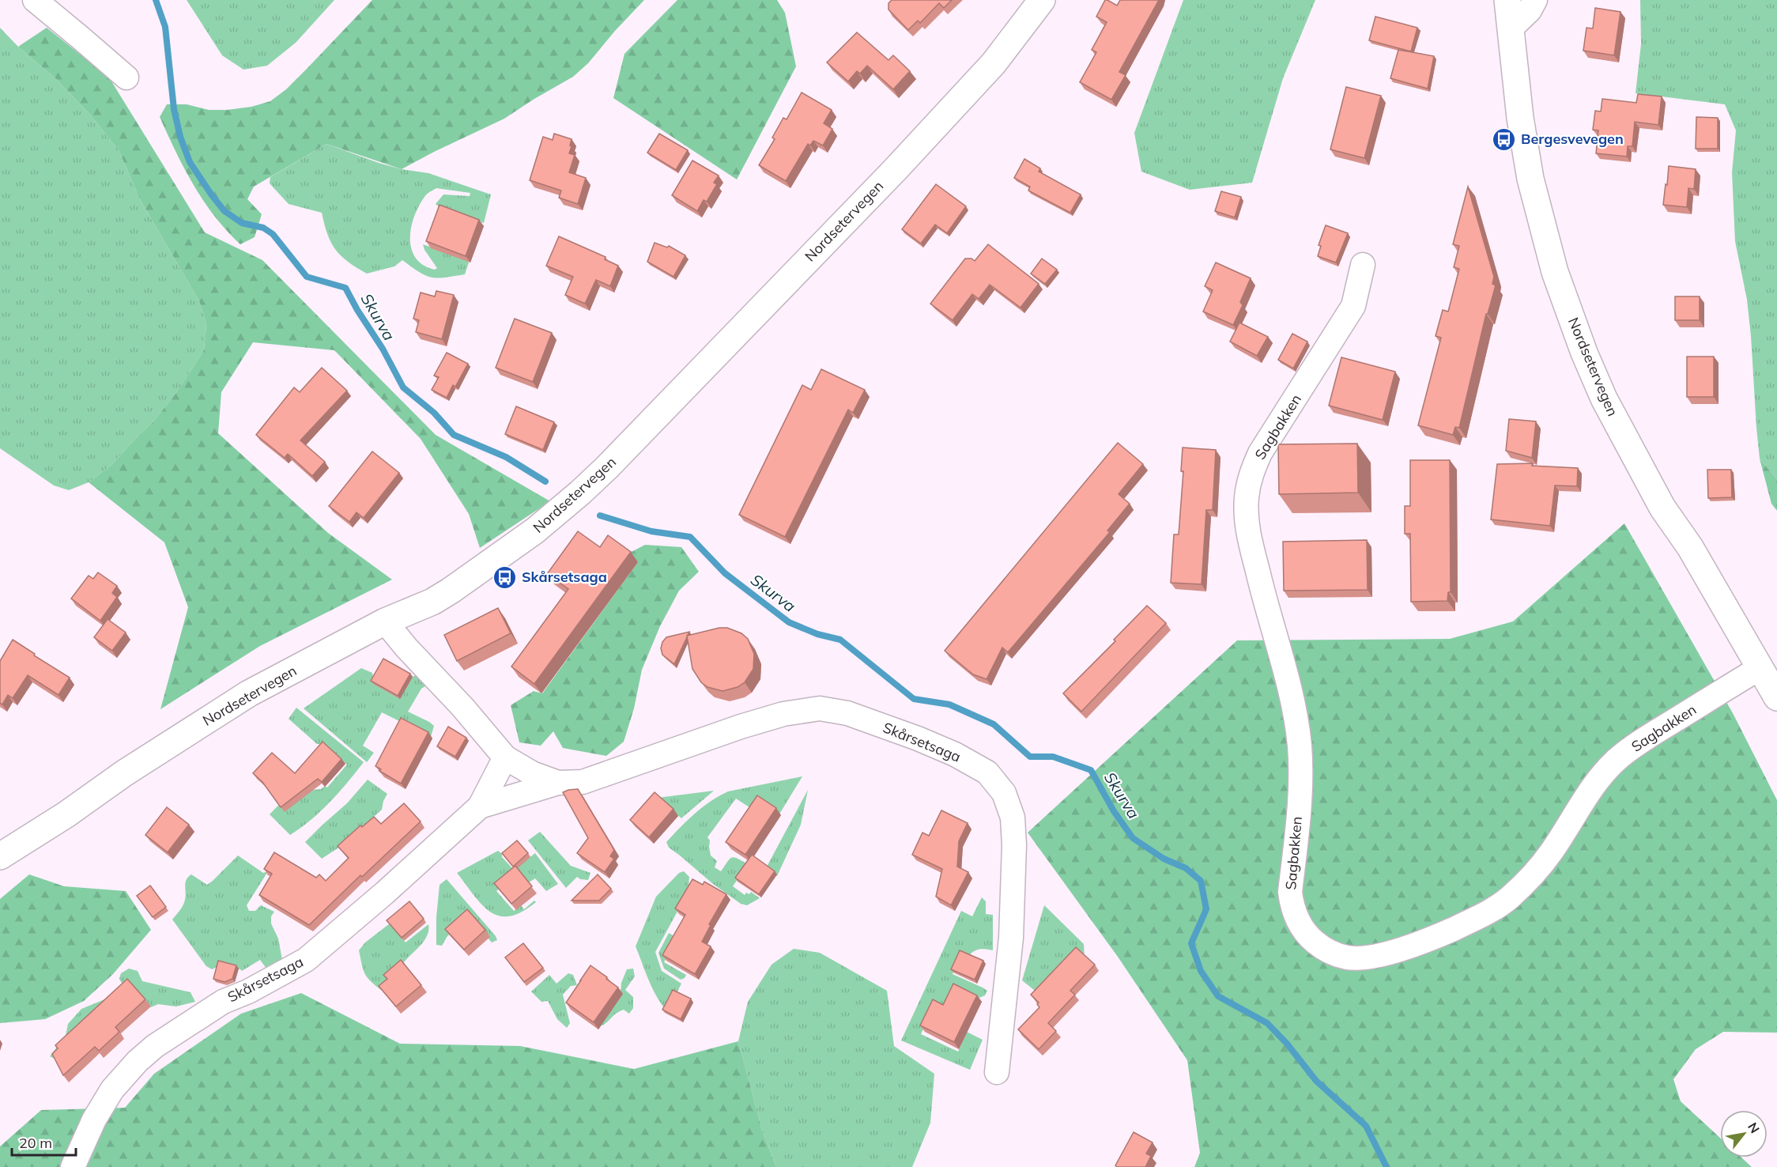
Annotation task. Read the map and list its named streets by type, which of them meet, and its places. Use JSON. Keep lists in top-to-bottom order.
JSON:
{
  "streets": {
    "main road": ["Nordsetervegen"],
    "street": ["Sagbakken", "Skårsetsaga"]
  },
  "crossings": [
    ["Nordsetervegen", "Sagbakken"],
    ["Nordsetervegen", "Skårsetsaga"]
  ],
  "water": ["Skurva"],
  "places": {
    "bus stop": ["Bergesvevegen", "Skårsetsaga"]
  },
  "scale_bar": "20 m",
  "north": "top right"
}
